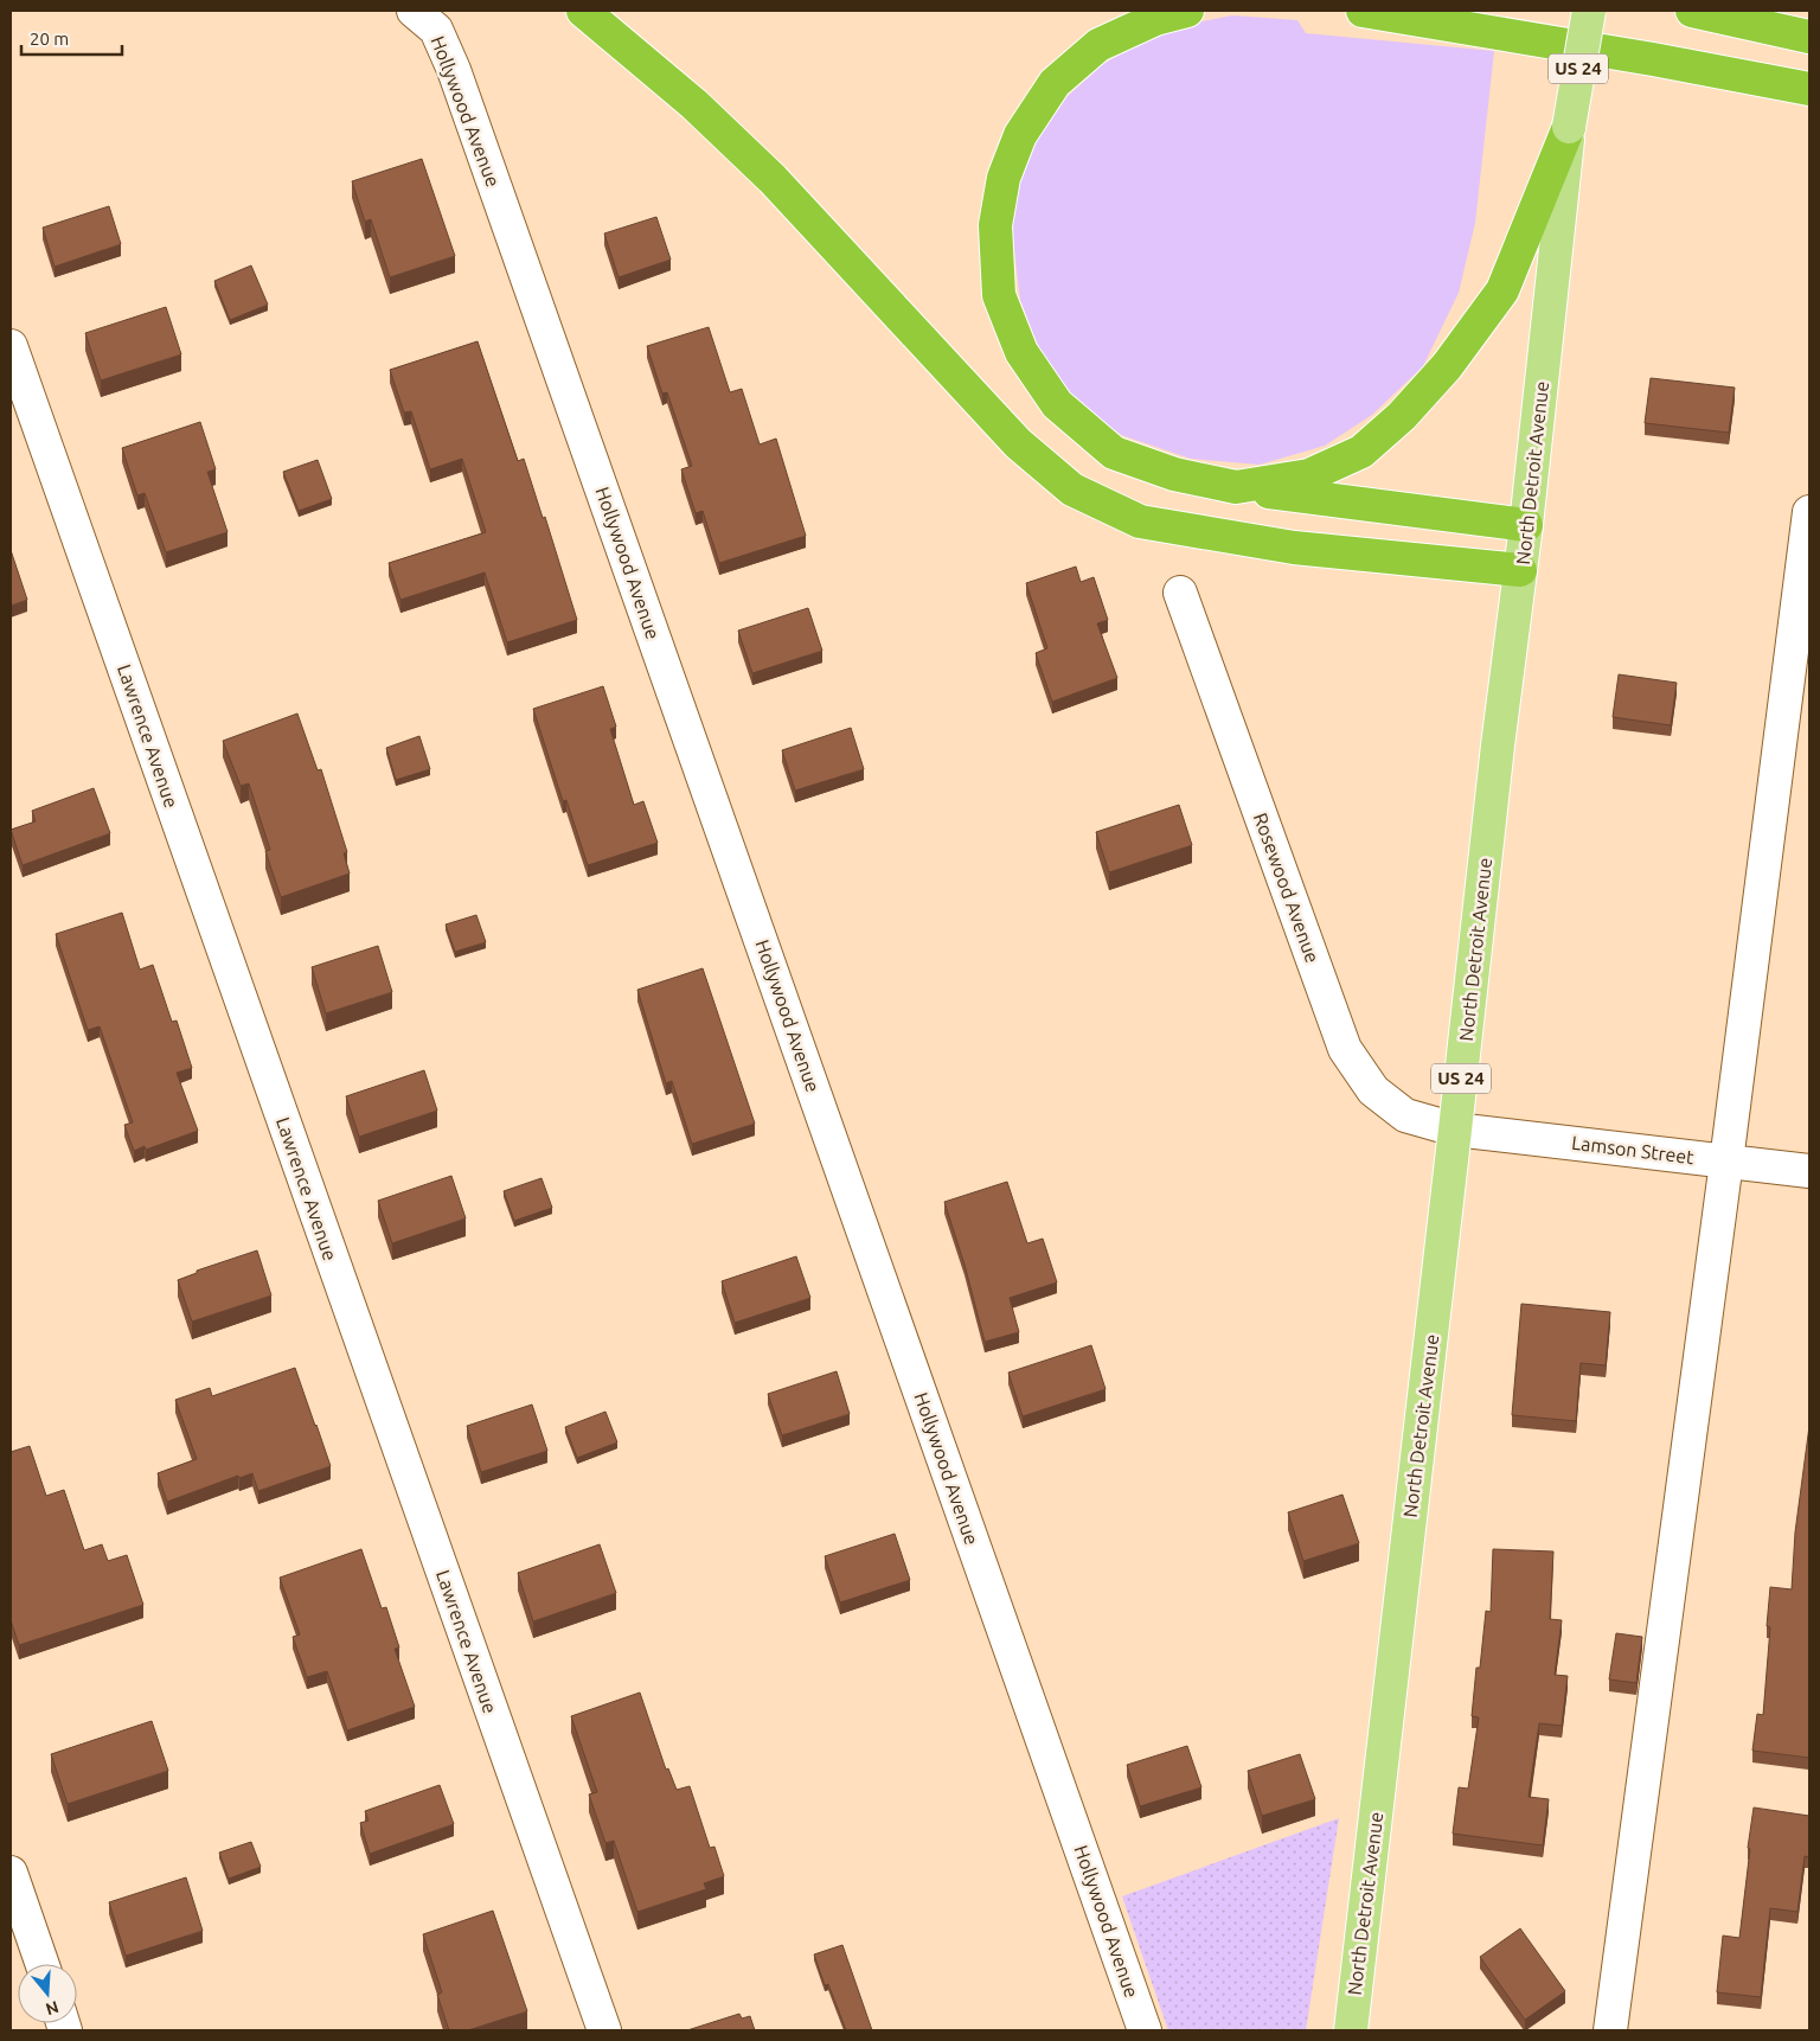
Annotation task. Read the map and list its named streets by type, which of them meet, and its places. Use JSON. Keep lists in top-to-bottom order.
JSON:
{
  "streets": {
    "main road": ["US 24", "North Detroit Avenue"],
    "street": [
      "Hollywood Avenue",
      "Lawrence Avenue",
      "Rosewood Avenue",
      "Lamson Street"
    ]
  },
  "crossings": [
    ["North Detroit Avenue", "Rosewood Avenue"],
    ["North Detroit Avenue", "Lamson Street"],
    ["Rosewood Avenue", "Lamson Street"]
  ],
  "scale_bar": "20 m",
  "north": "bottom"
}
